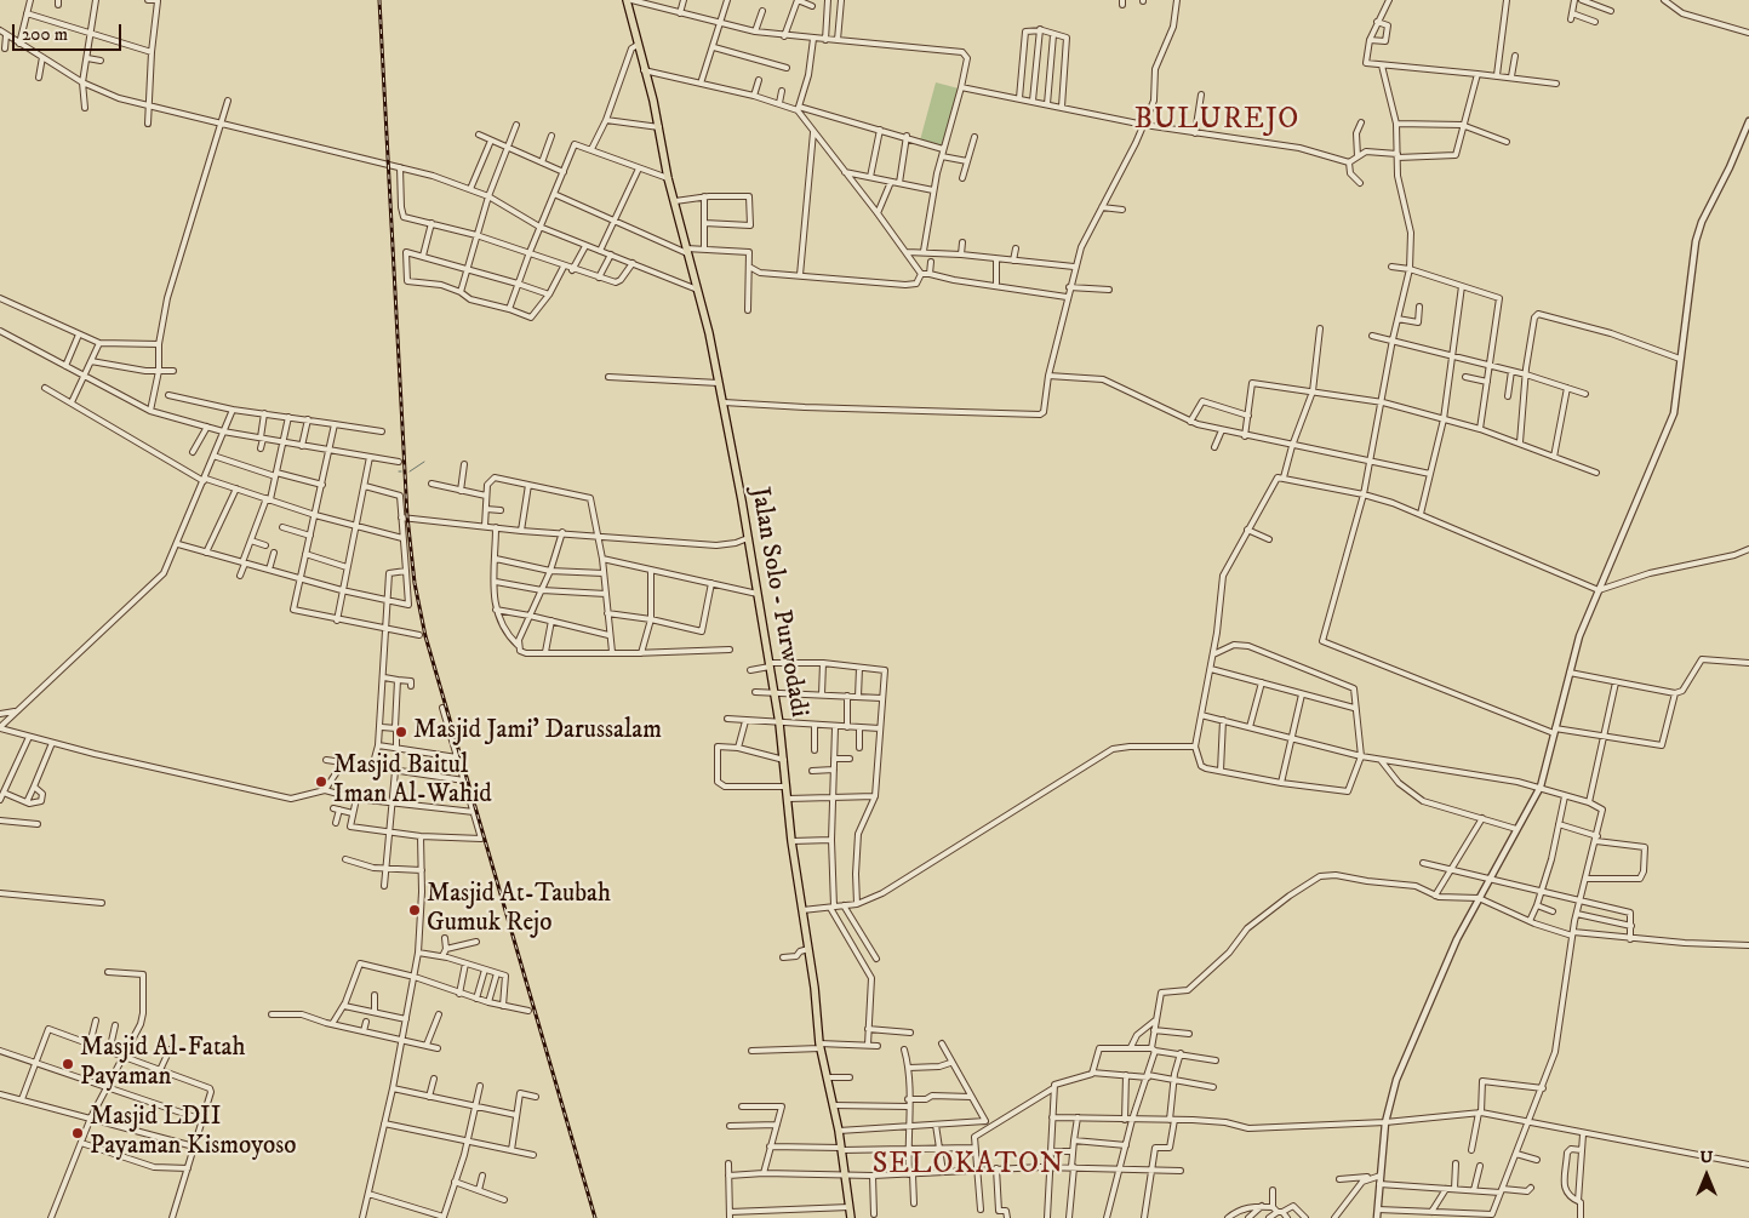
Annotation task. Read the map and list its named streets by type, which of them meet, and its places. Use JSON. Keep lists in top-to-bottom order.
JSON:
{
  "streets": {
    "main road": ["Jalan Solo - Purwodadi"]
  },
  "districts": ["BULUREJO", "SELOKATON"],
  "places": [
    "Masjid Jami' Darussalam",
    "Masjid Baitul Iman Al-Wahid",
    "Masjid At-Taubah Gumuk Rejo",
    "Masjid Al-Fatah Payaman",
    "Masjid LDII Payaman Kismoyoso"
  ],
  "scale_bar": "200 m",
  "north": "top"
}
